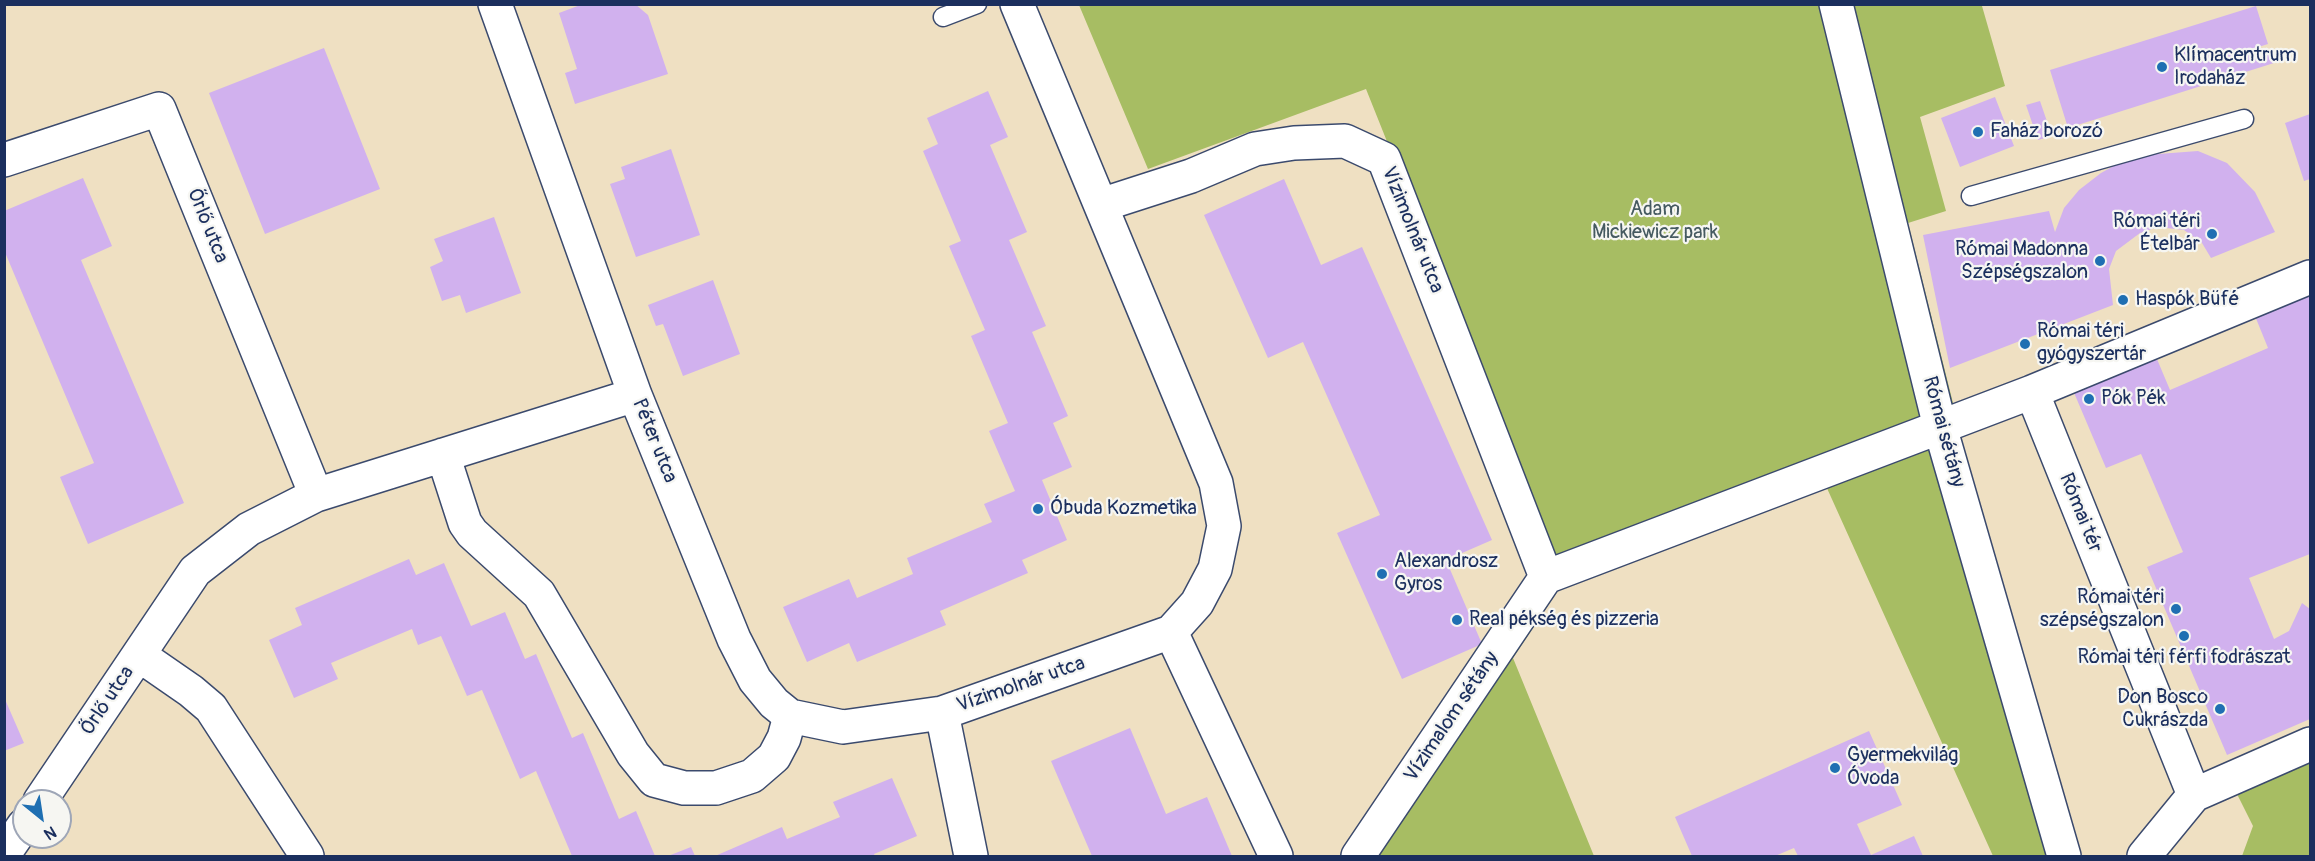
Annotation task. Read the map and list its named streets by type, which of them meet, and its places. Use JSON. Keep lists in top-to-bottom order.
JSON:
{
  "streets": {
    "street": [
      "Őrlő utca",
      "Vízimolnár utca",
      "Római sétány",
      "Péter utca",
      "Római tér",
      "Vízimalom sétány"
    ]
  },
  "crossings": [
    ["Őrlő utca", "Péter utca"],
    ["Vízimolnár utca", "Vízimalom sétány"]
  ],
  "parks": ["Adam Mickiewicz park"],
  "places": [
    "Klímacentrum Irodaház",
    "Faház borozó",
    "Római téri Ételbár",
    "Római Madonna Szépségszalon",
    "Haspók Büfé",
    "Római téri gyógyszertár",
    "Pók Pék",
    "Óbuda Kozmetika",
    "Alexandrosz Gyros",
    "Római téri szépségszalon",
    "Real pékség és pizzeria",
    "Római téri férfi fodrászat",
    "Don Bosco Cukrászda",
    "Gyermekvilág Óvoda"
  ],
  "north": "bottom right"
}
